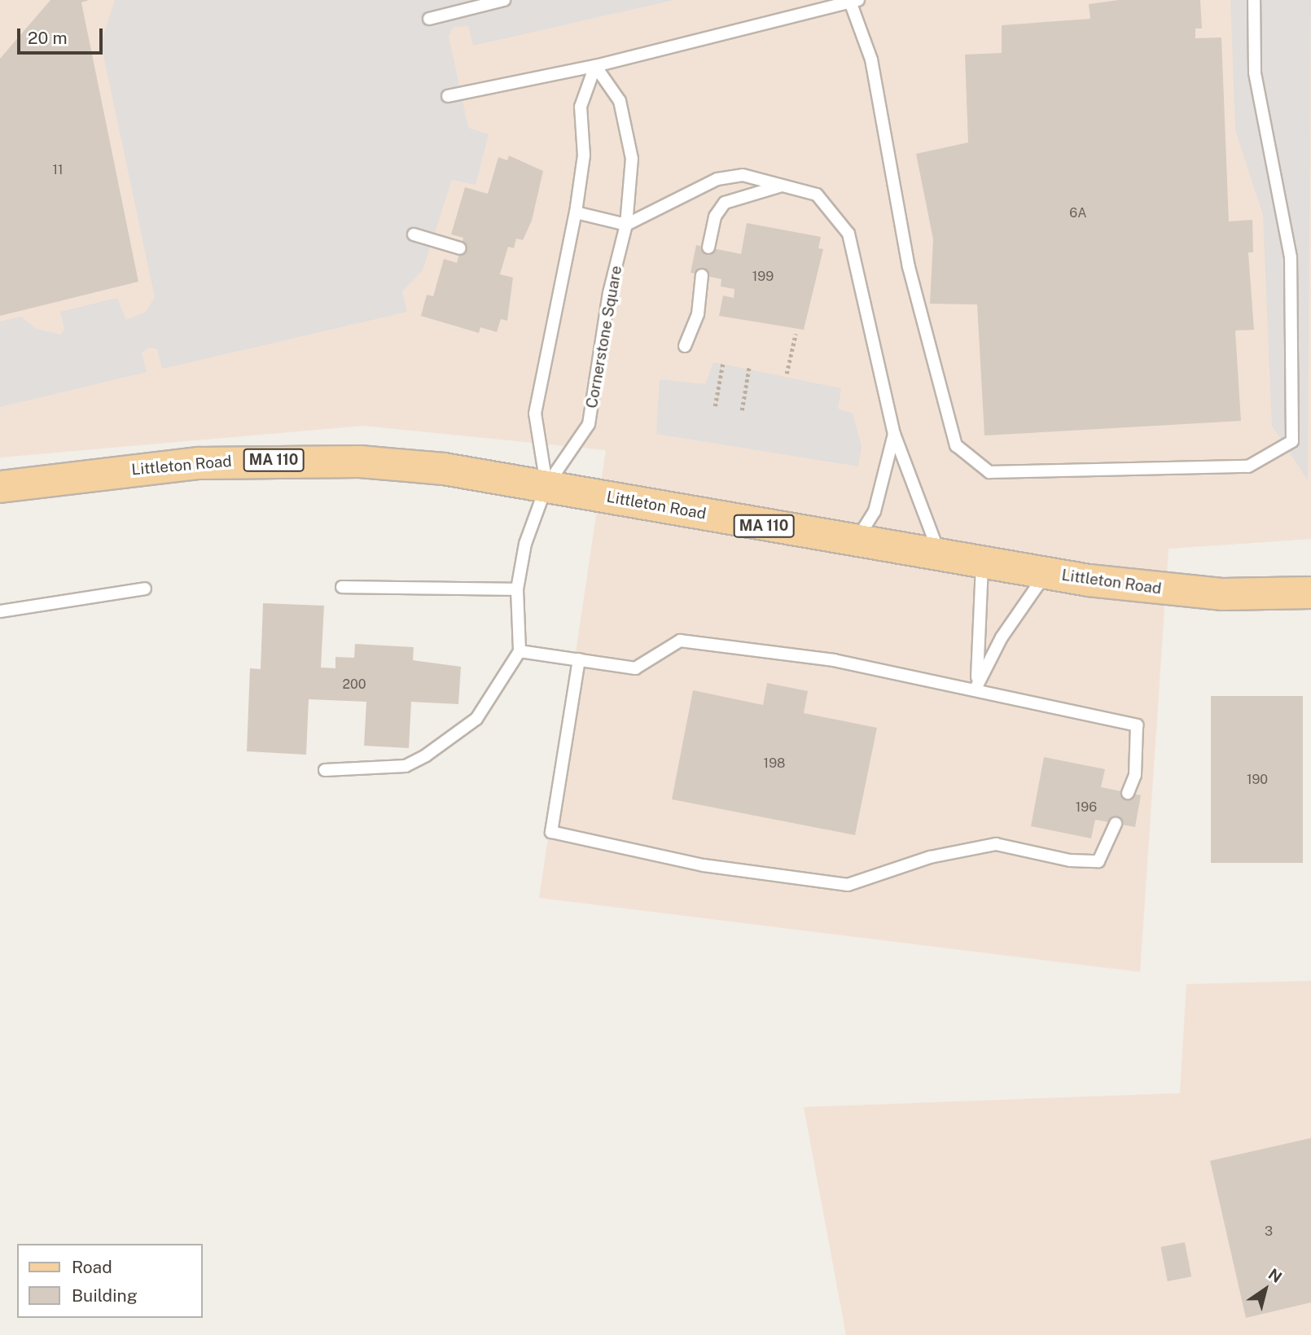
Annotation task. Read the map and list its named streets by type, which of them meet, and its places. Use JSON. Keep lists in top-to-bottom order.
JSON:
{
  "streets": {
    "main road": ["MA 110", "Littleton Road"],
    "lane": ["Cornerstone Square"]
  },
  "crossings": [
    ["Cornerstone Square", "Littleton Road"]
  ],
  "house_numbers": [
    "11",
    "6A",
    "199",
    "200",
    "198",
    "190",
    "196",
    "3"
  ],
  "legend": ["Road", "Building"],
  "scale_bar": "20 m",
  "north": "top right"
}
